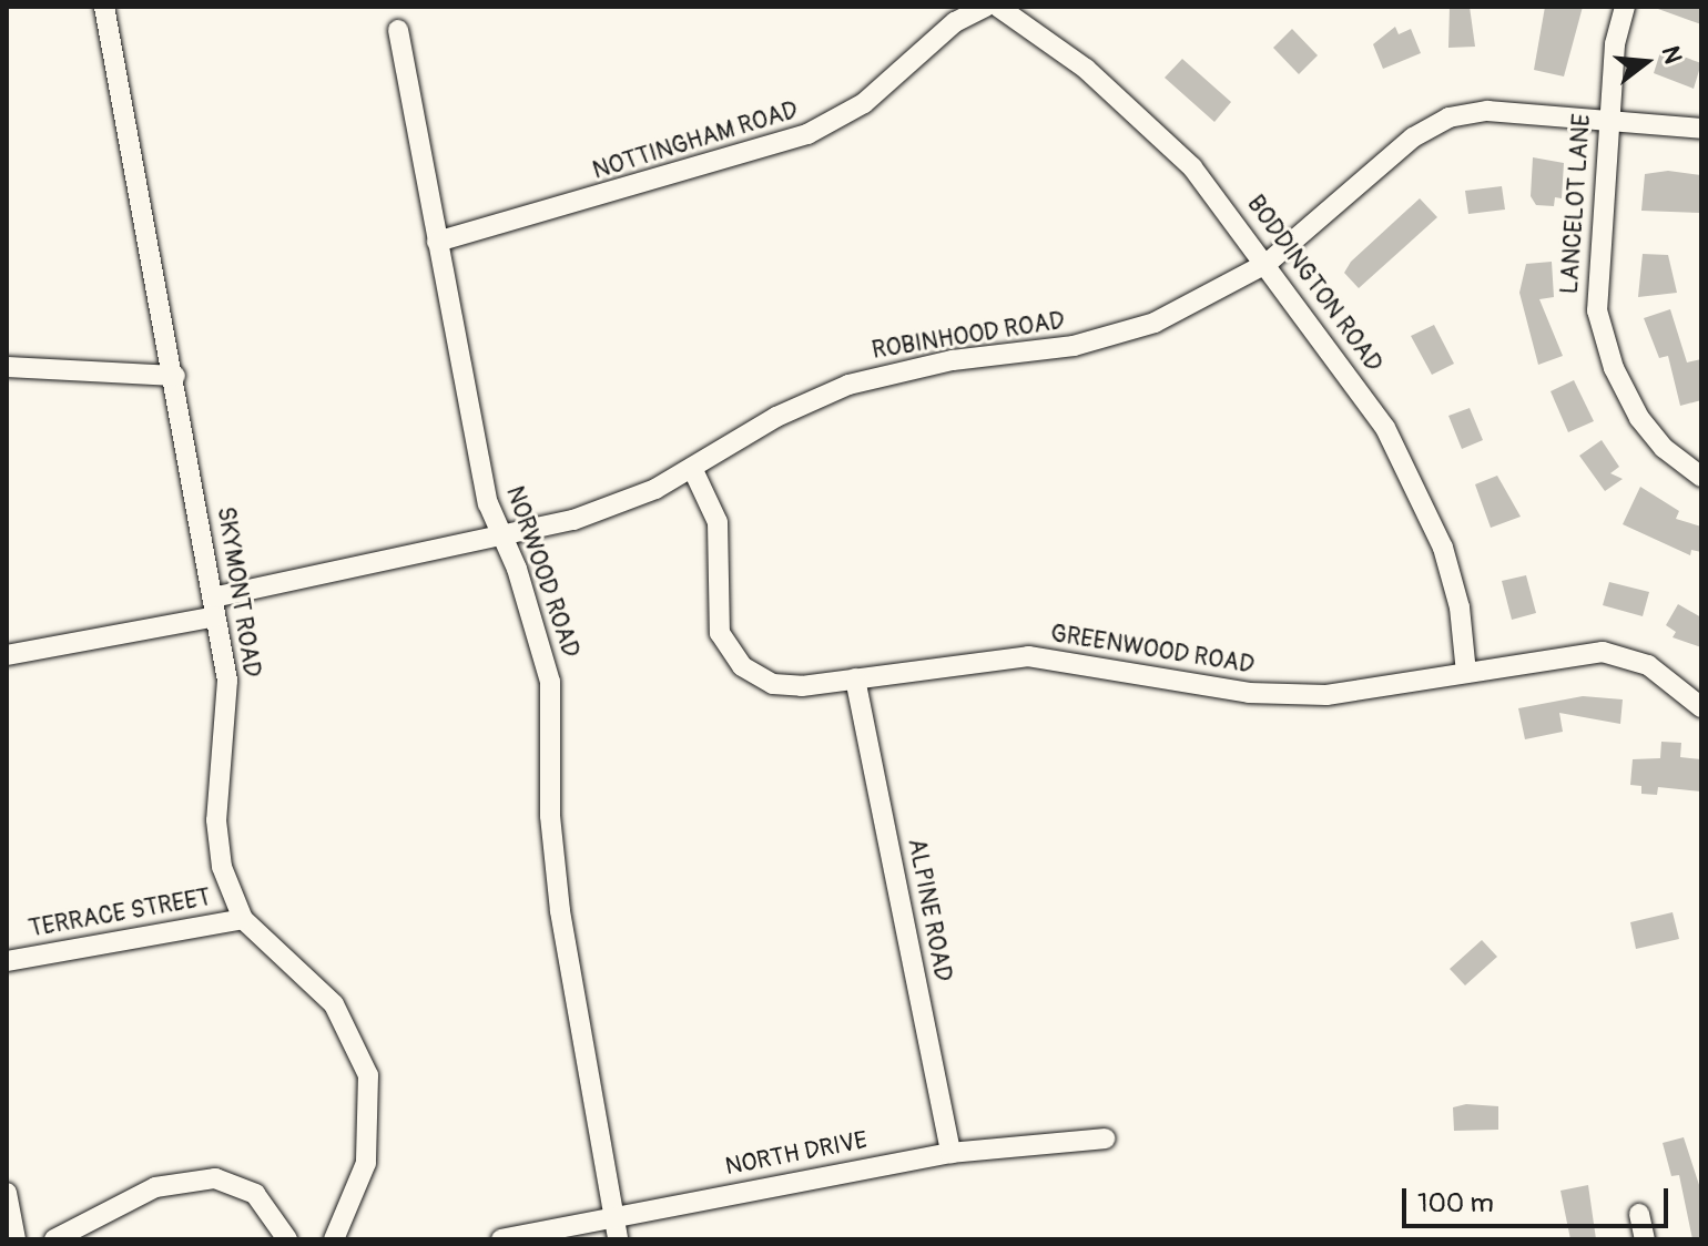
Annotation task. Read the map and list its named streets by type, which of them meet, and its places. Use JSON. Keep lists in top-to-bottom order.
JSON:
{
  "streets": {
    "street": [
      "NOTTINGHAM ROAD",
      "LANCELOT LANE",
      "BODDINGTON ROAD",
      "ROBINHOOD ROAD",
      "NORWOOD ROAD",
      "SKYMONT ROAD",
      "GREENWOOD ROAD",
      "ALPINE ROAD",
      "TERRACE STREET",
      "NORTH DRIVE"
    ]
  },
  "crossings": [
    ["NOTTINGHAM ROAD", "NORWOOD ROAD"],
    ["LANCELOT LANE", "ROBINHOOD ROAD"],
    ["BODDINGTON ROAD", "ROBINHOOD ROAD"],
    ["BODDINGTON ROAD", "GREENWOOD ROAD"],
    ["ROBINHOOD ROAD", "NORWOOD ROAD"],
    ["ROBINHOOD ROAD", "SKYMONT ROAD"],
    ["ROBINHOOD ROAD", "GREENWOOD ROAD"],
    ["NORWOOD ROAD", "NORTH DRIVE"],
    ["SKYMONT ROAD", "TERRACE STREET"],
    ["GREENWOOD ROAD", "ALPINE ROAD"],
    ["ALPINE ROAD", "NORTH DRIVE"]
  ],
  "scale_bar": "100 m",
  "north": "right"
}
